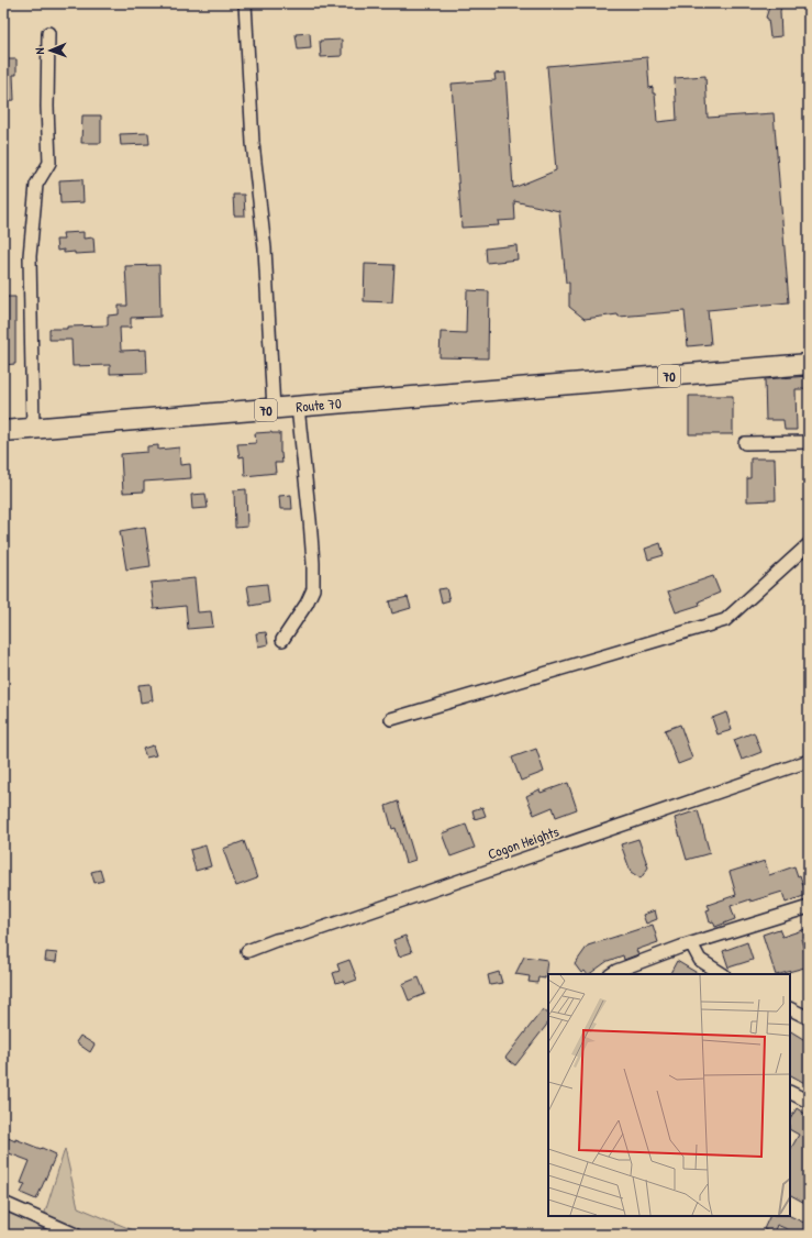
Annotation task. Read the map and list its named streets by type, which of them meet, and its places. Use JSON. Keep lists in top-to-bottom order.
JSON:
{
  "streets": {
    "highway": ["70", "Route 70"],
    "street": ["Cogon Heights"]
  },
  "north": "left"
}
